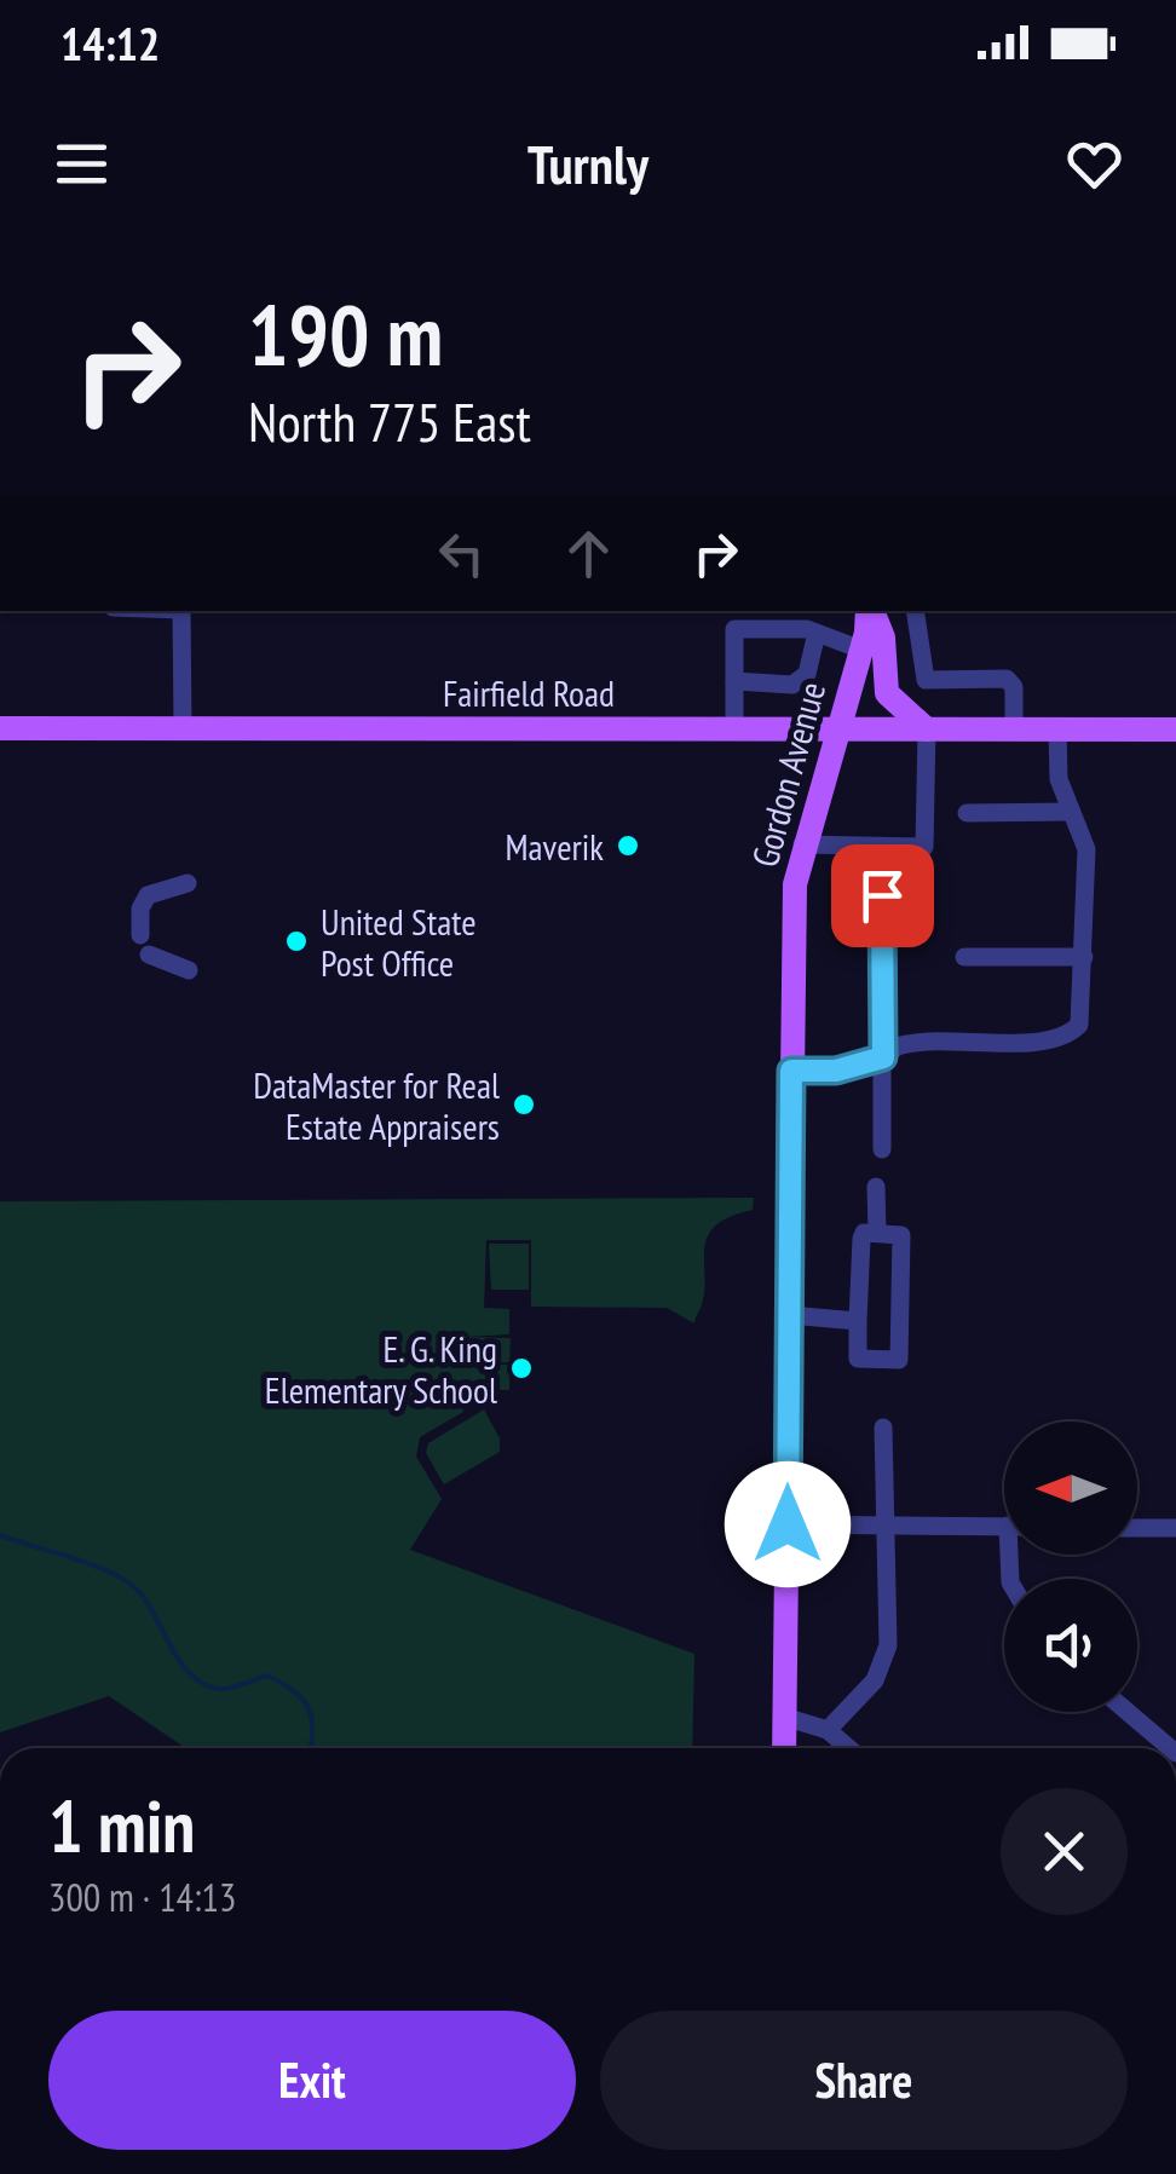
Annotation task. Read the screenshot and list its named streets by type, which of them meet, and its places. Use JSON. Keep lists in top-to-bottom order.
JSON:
{
  "streets": {
    "main road": ["Fairfield Road", "Gordon Avenue"]
  },
  "crossings": [
    ["Fairfield Road", "Gordon Avenue"]
  ],
  "places": [
    "Maverik",
    "United State Post Office",
    "DataMaster for Real Estate Appraisers",
    "E. G. King Elementary School"
  ],
  "north": "left",
  "page": {
    "status": "14:12",
    "header": "Turnly",
    "turn": ["190 m", "North 775 East"],
    "heading": ["1 min", "300 m · 14:13"],
    "buttons": ["Exit", "Share"]
  }
}
